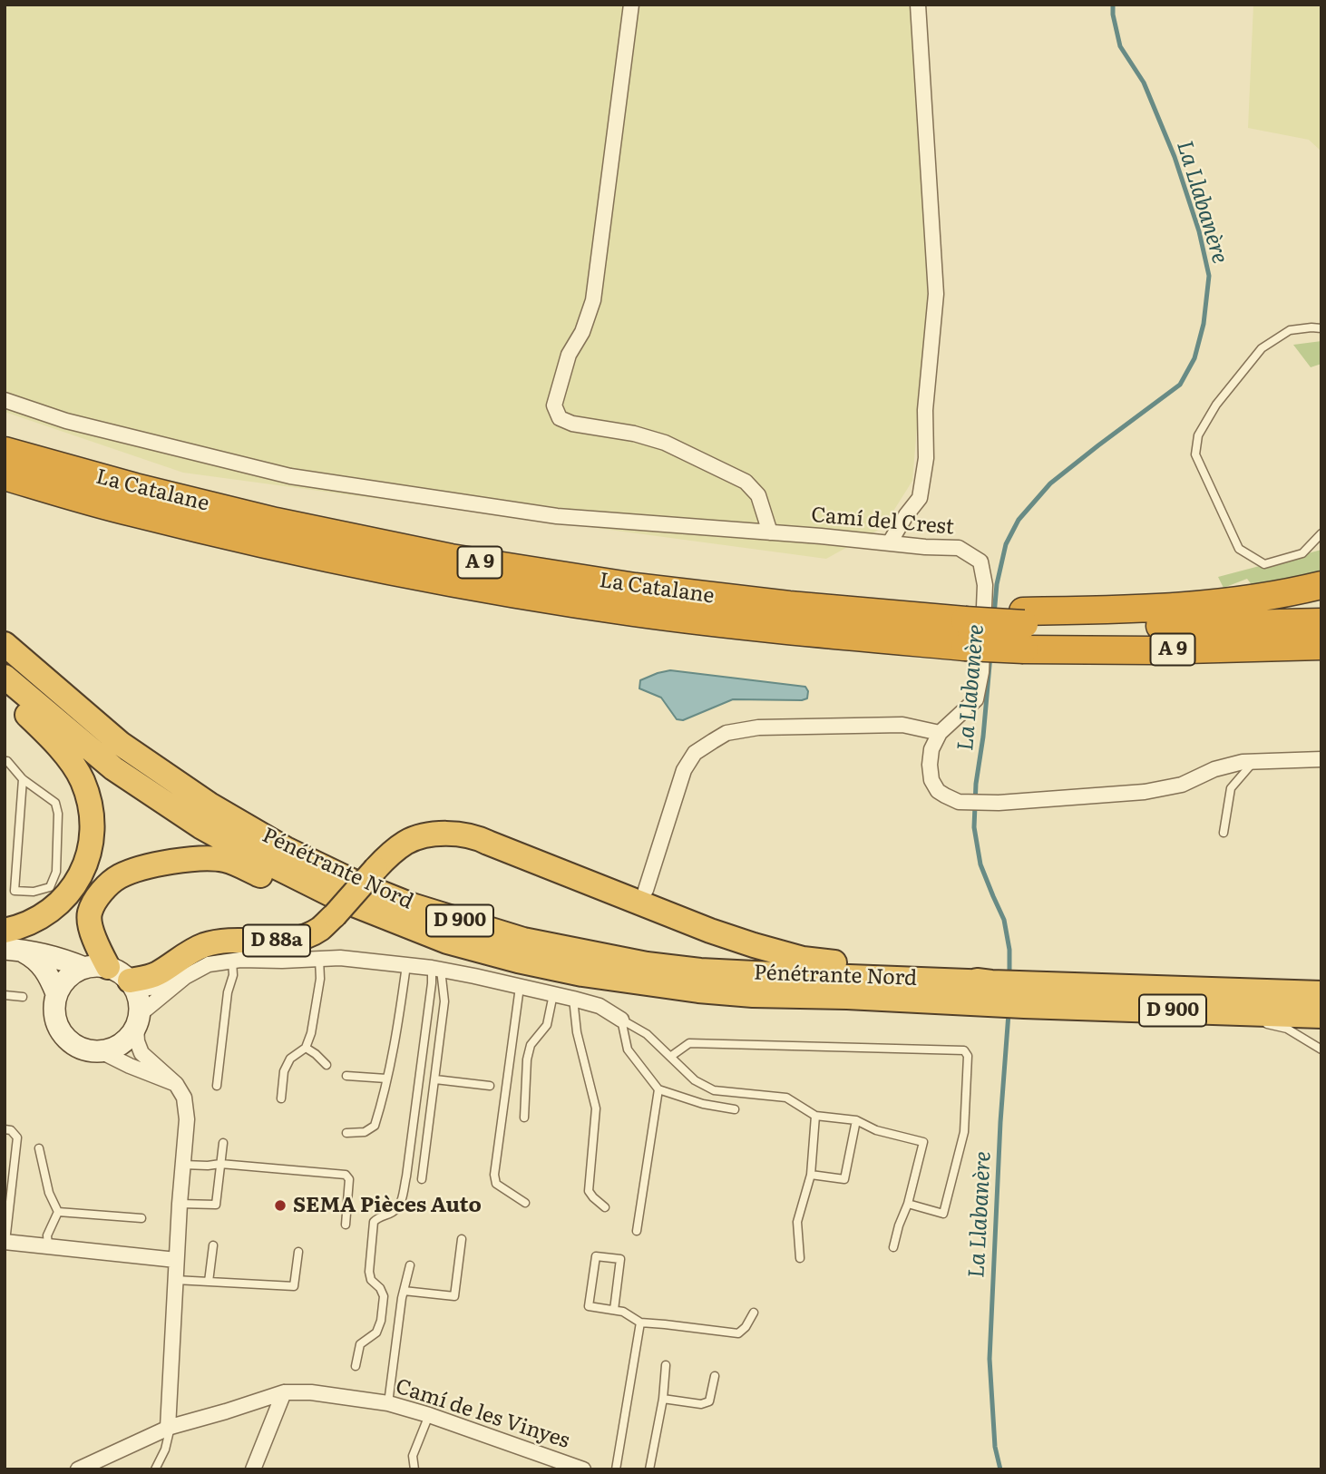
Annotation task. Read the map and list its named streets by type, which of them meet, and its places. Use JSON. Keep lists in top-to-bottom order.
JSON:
{
  "streets": {
    "highway": [
      "La Catalane",
      "A 9",
      "Pénétrante Nord",
      "D 900",
      "D 88a"
    ],
    "street": ["Camí del Crest", "Camí de les Vinyes"]
  },
  "crossings": [
    ["Pénétrante Nord", "D 900"],
    ["Pénétrante Nord", "D 88a"],
    ["D 900", "D 88a"]
  ],
  "water": ["La Llabanère"],
  "places": ["SEMA Pièces Auto"]
}
